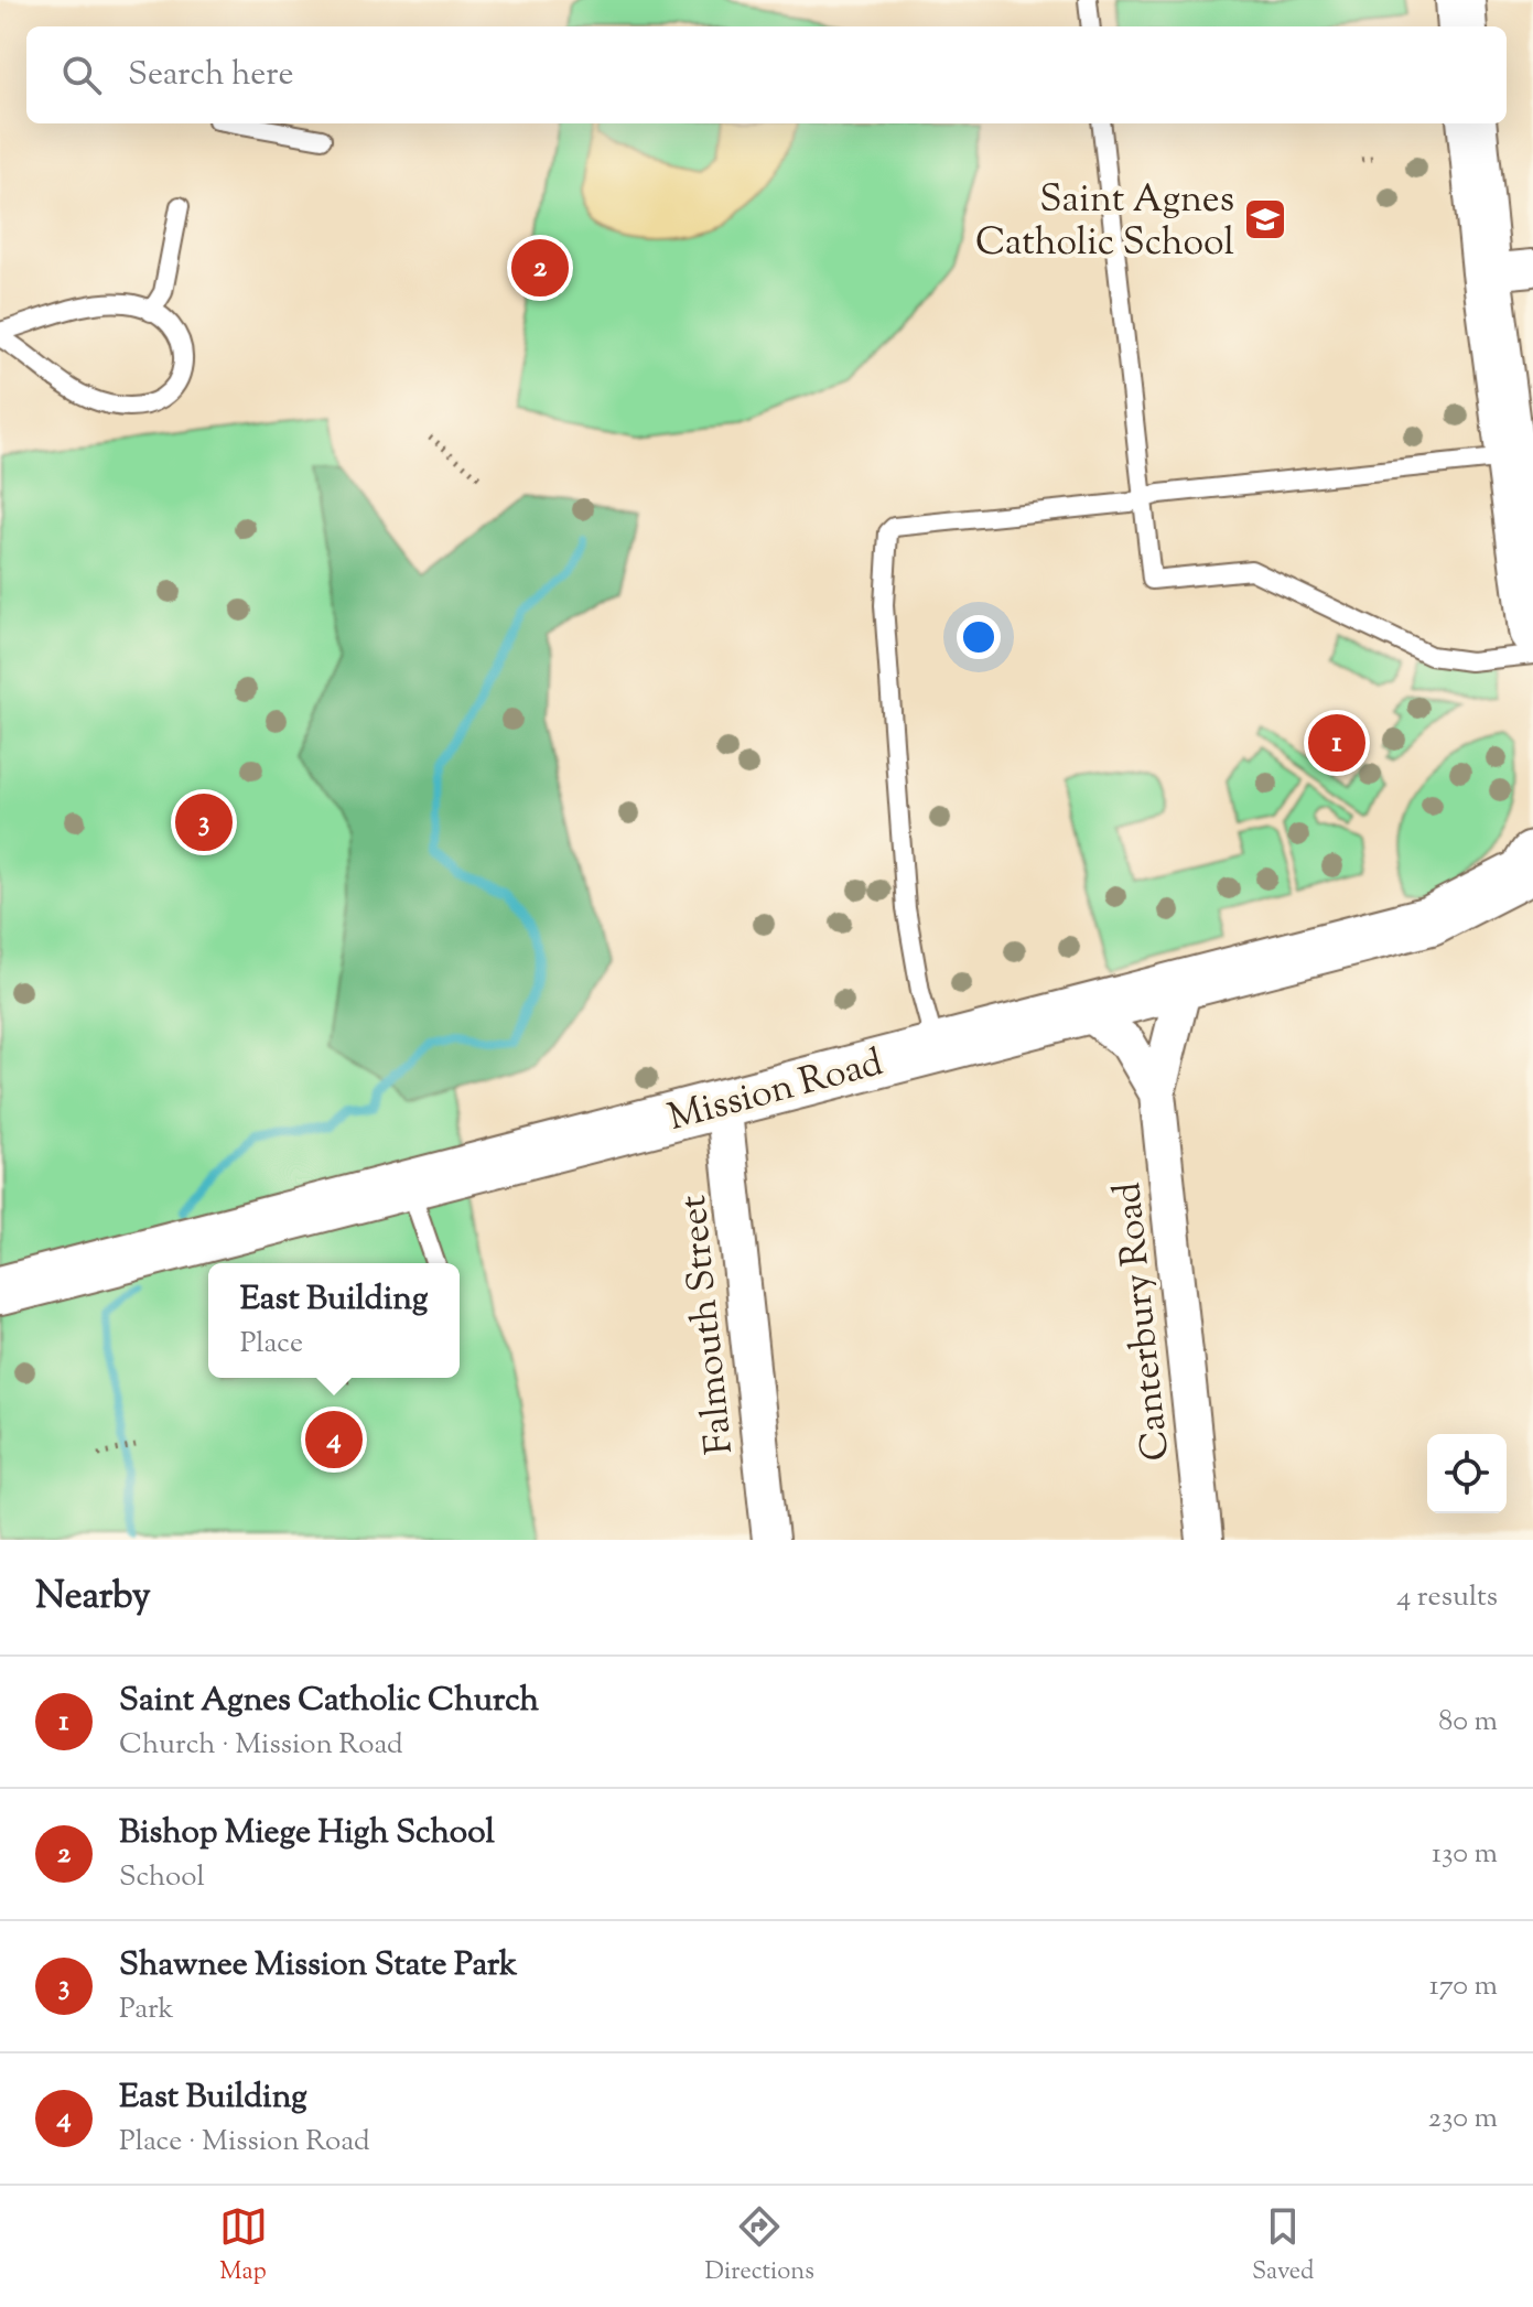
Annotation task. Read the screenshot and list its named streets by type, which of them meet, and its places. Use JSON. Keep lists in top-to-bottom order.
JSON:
{
  "streets": {
    "main road": ["Mission Road"],
    "street": ["Canterbury Road", "Falmouth Street"]
  },
  "crossings": [
    ["Mission Road", "Canterbury Road"],
    ["Mission Road", "Falmouth Street"]
  ],
  "places": {
    "school or university": ["Saint Agnes Catholic School"]
  },
  "page": {
    "search": "Search here",
    "pins": [
      "2",
      "1",
      "3",
      "4"
    ],
    "popup": ["East Building", "Place"],
    "heading": ["Nearby", "4 results"],
    "list": [
      {
        "mark": "1",
        "name": "Saint Agnes Catholic Church",
        "note": "Church · Mission Road",
        "value": "80 m"
      },
      {
        "mark": "2",
        "name": "Bishop Miege High School",
        "note": "School",
        "value": "130 m"
      },
      {
        "mark": "3",
        "name": "Shawnee Mission State Park",
        "note": "Park",
        "value": "170 m"
      },
      {
        "mark": "4",
        "name": "East Building",
        "note": "Place · Mission Road",
        "value": "230 m"
      }
    ],
    "nav": ["Map", "Directions", "Saved"]
  }
}
